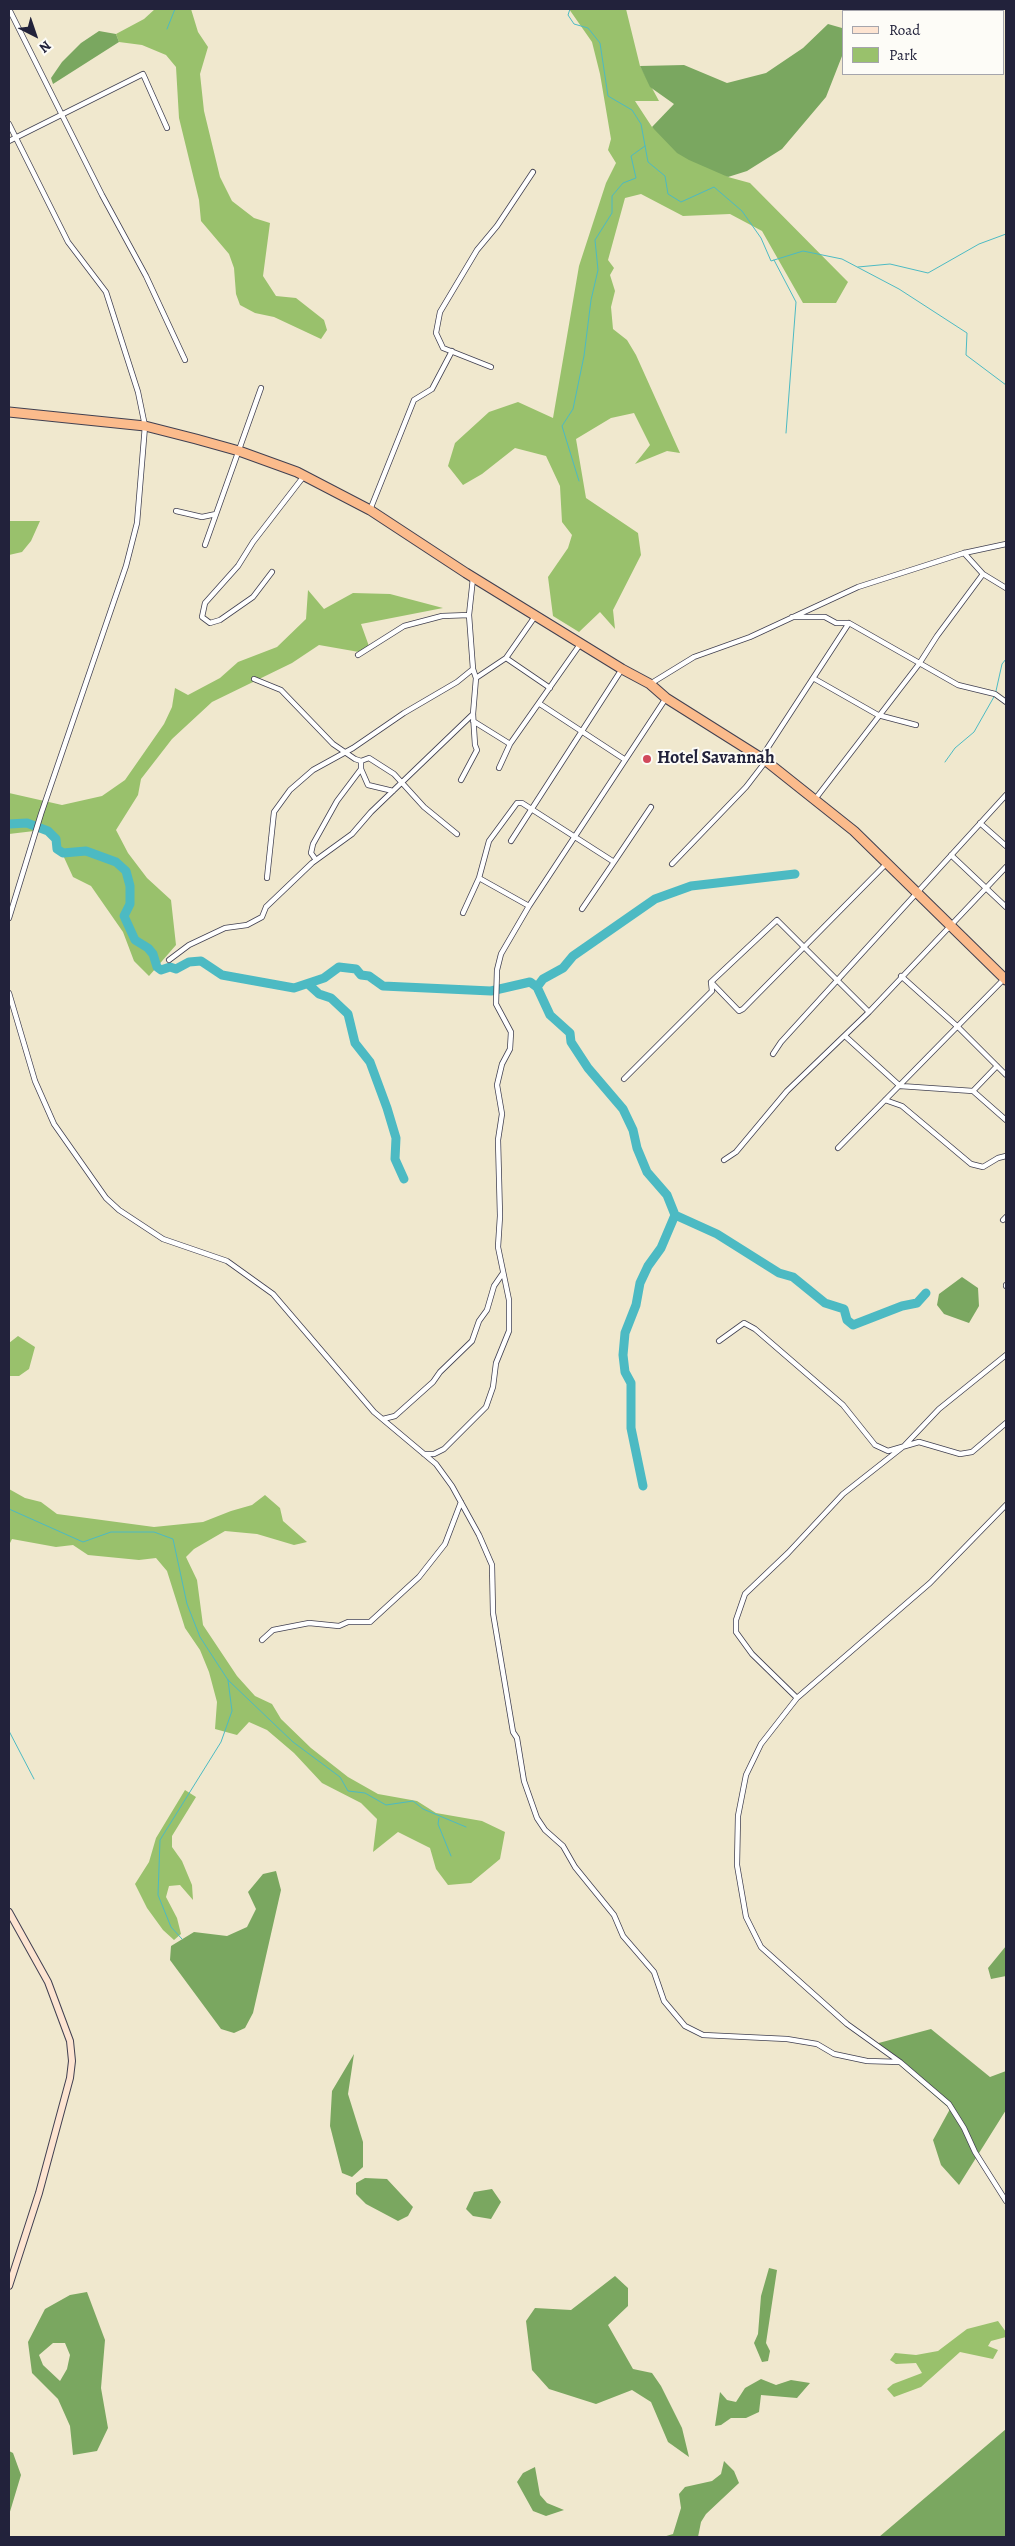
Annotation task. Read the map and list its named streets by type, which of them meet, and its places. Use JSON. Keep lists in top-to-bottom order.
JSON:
{
  "places": ["Hotel Savannah"],
  "legend": ["Road", "Park"],
  "north": "bottom right"
}
